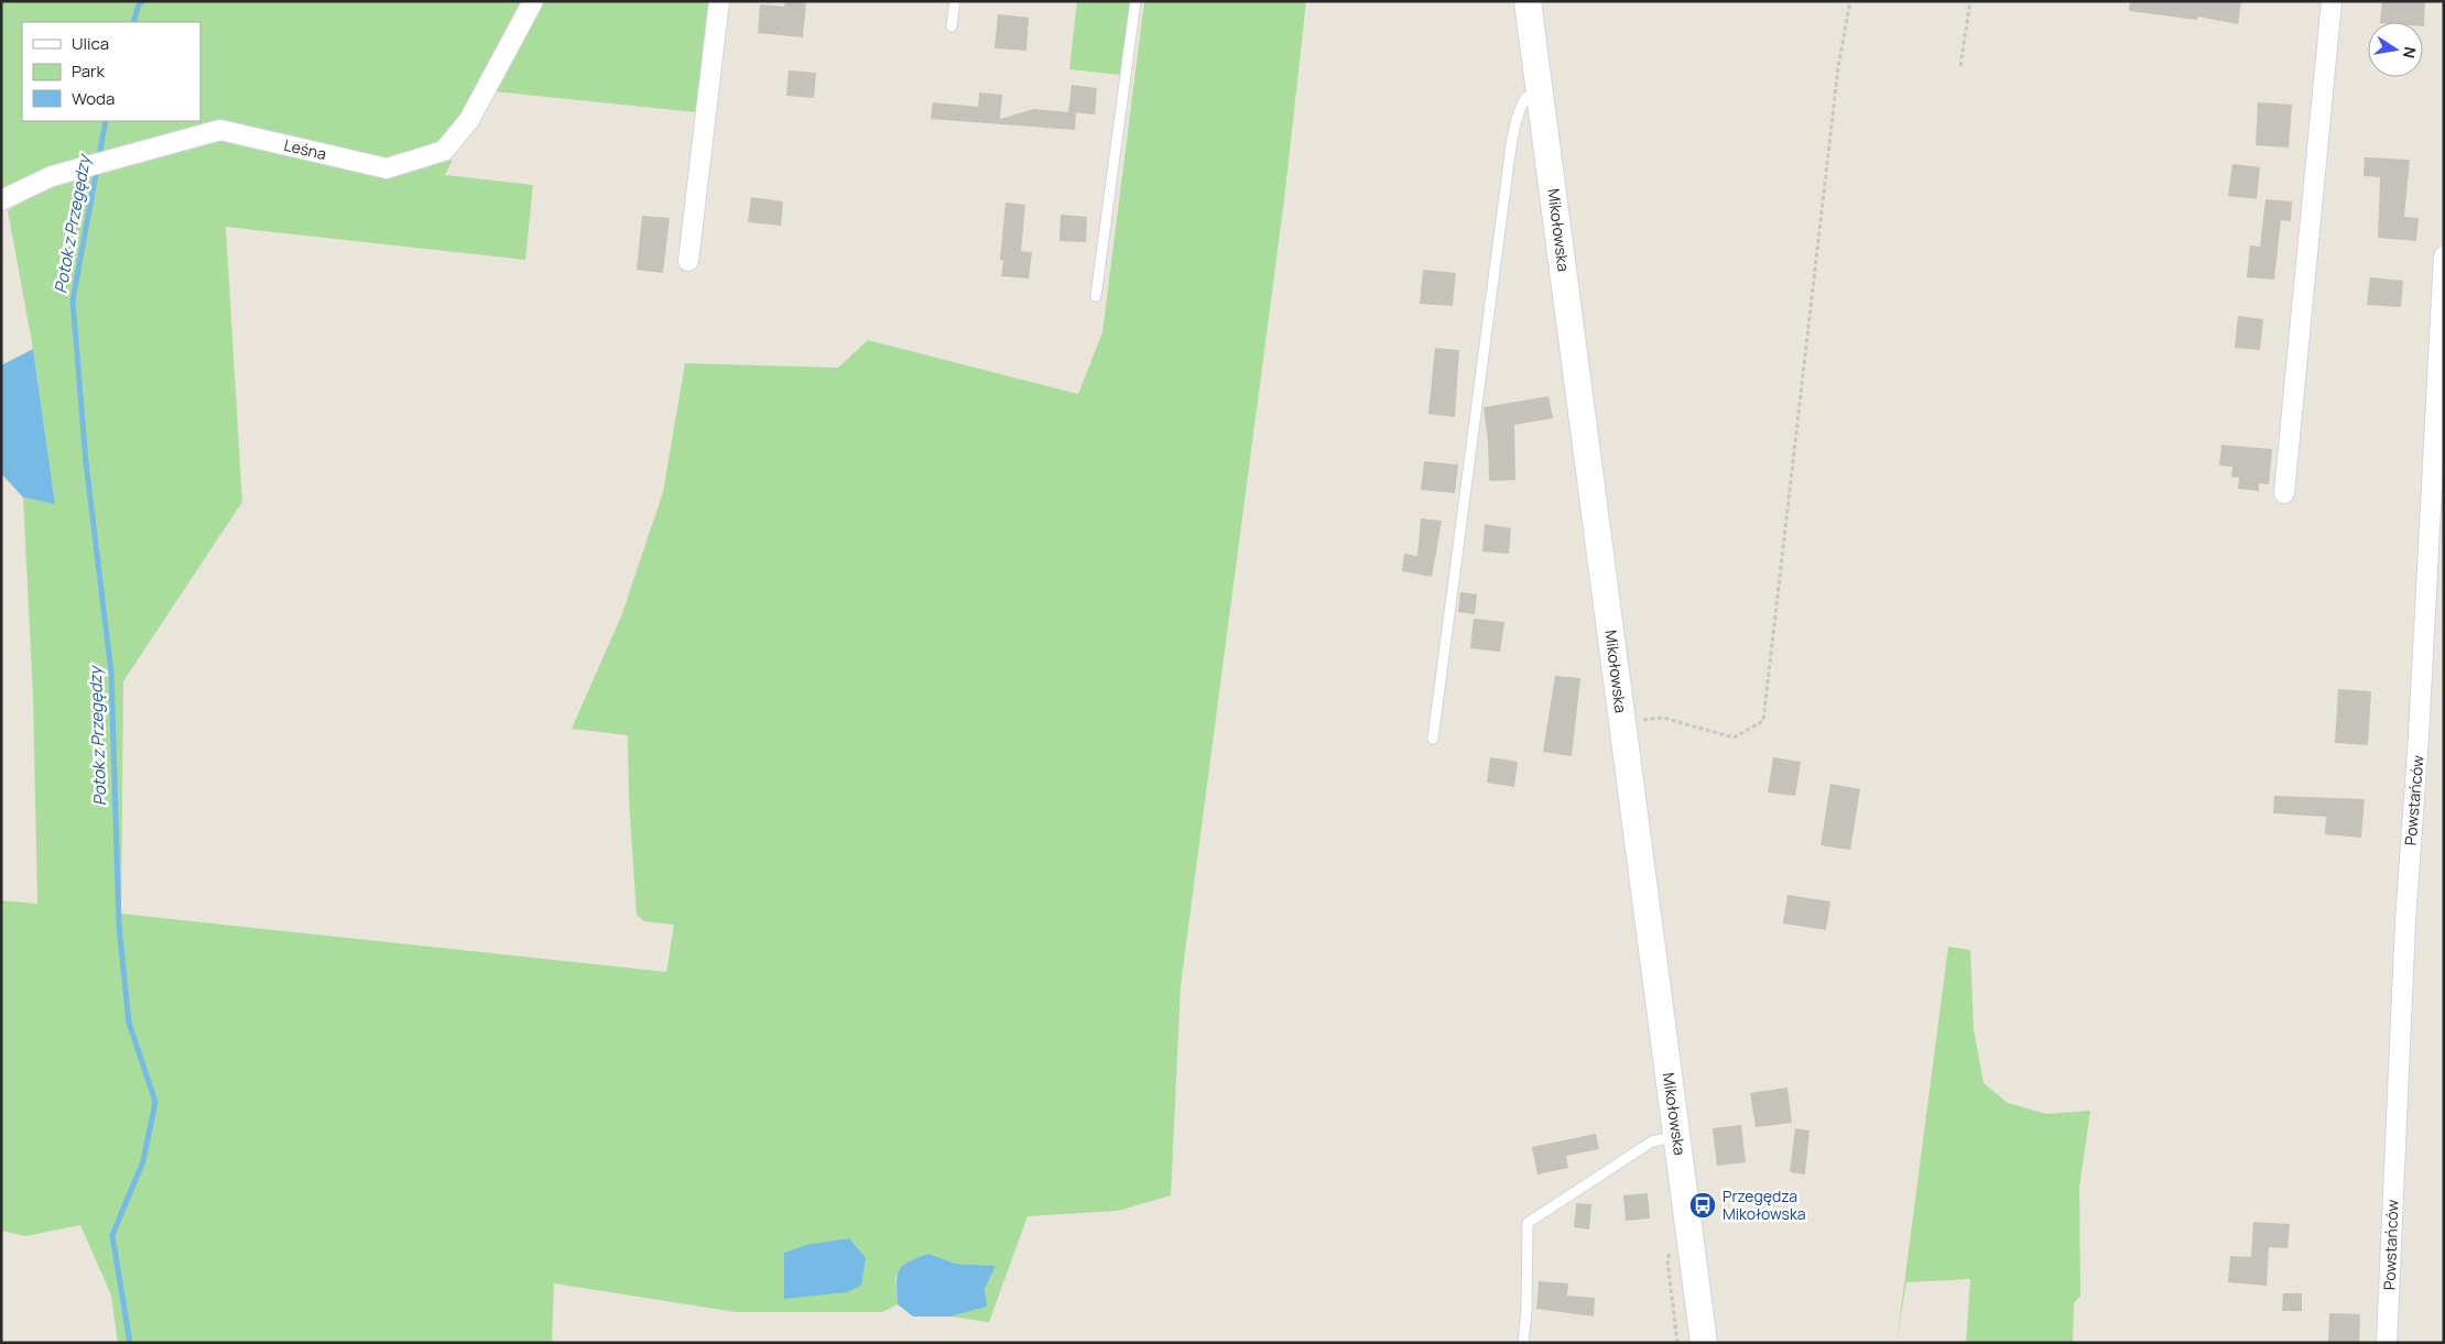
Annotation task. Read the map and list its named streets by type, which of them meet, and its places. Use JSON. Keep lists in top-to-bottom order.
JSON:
{
  "streets": {
    "main road": ["Mikołowska"],
    "street": ["Leśna", "Powstańców"]
  },
  "water": ["Potok z Przegędzy"],
  "places": {
    "bus stop": ["Przegędza Mikołowska"]
  },
  "legend": ["Ulica", "Park", "Woda"],
  "north": "right"
}
